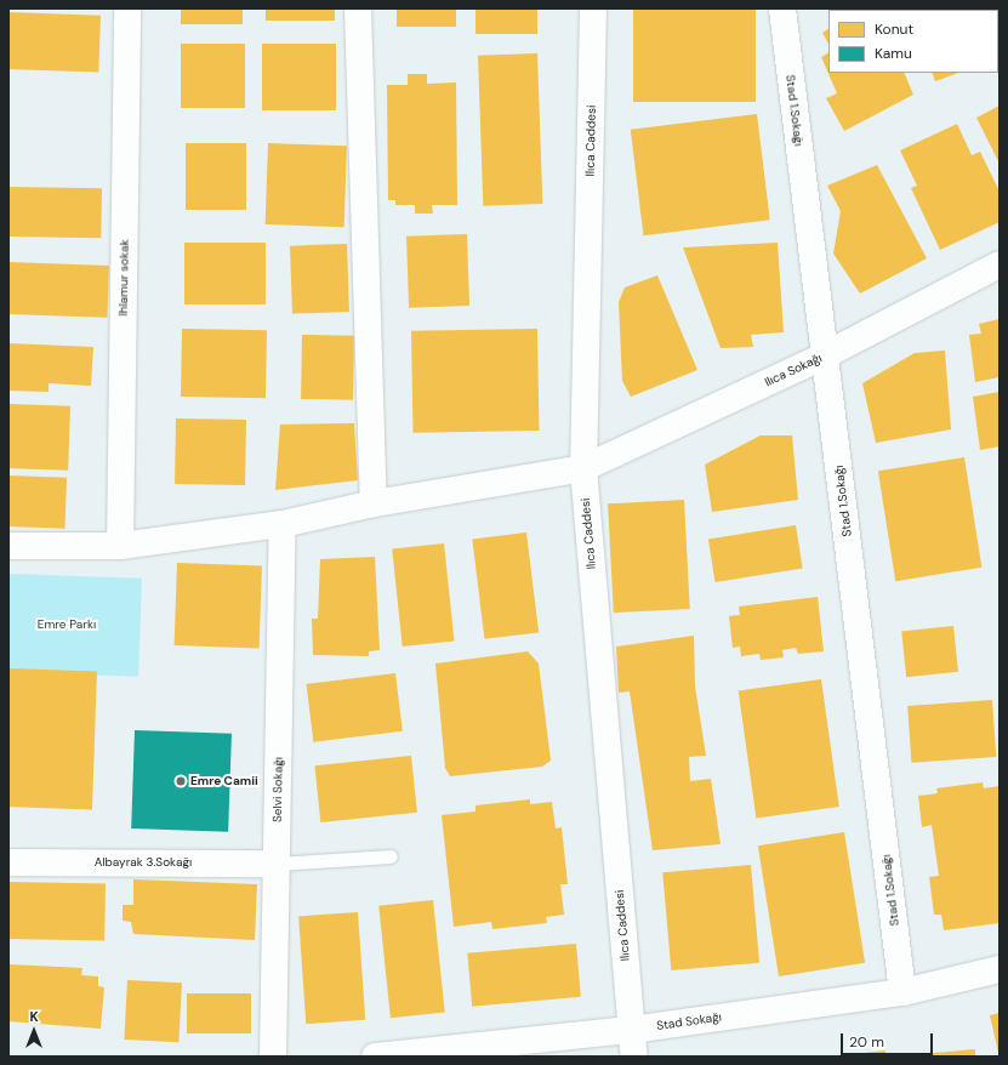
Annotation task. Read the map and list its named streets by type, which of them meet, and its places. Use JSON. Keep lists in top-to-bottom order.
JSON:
{
  "streets": {
    "street": [
      "Stad 1.Sokağı",
      "Ilıca Caddesi",
      "Ihlamur sokak",
      "Ilıca Sokağı",
      "Selvi Sokağı",
      "Albayrak 3.Sokağı",
      "Stad Sokağı"
    ]
  },
  "crossings": [
    ["Stad 1.Sokağı", "Ilıca Sokağı"],
    ["Stad 1.Sokağı", "Stad Sokağı"],
    ["Ilıca Caddesi", "Ilıca Sokağı"],
    ["Ilıca Caddesi", "Stad Sokağı"],
    ["Ihlamur sokak", "Ilıca Sokağı"],
    ["Ilıca Sokağı", "Selvi Sokağı"],
    ["Selvi Sokağı", "Albayrak 3.Sokağı"]
  ],
  "parks": ["Emre Parkı"],
  "places": ["Emre Camii"],
  "legend": ["Konut", "Kamu"],
  "scale_bar": "20 m",
  "north": "top"
}
